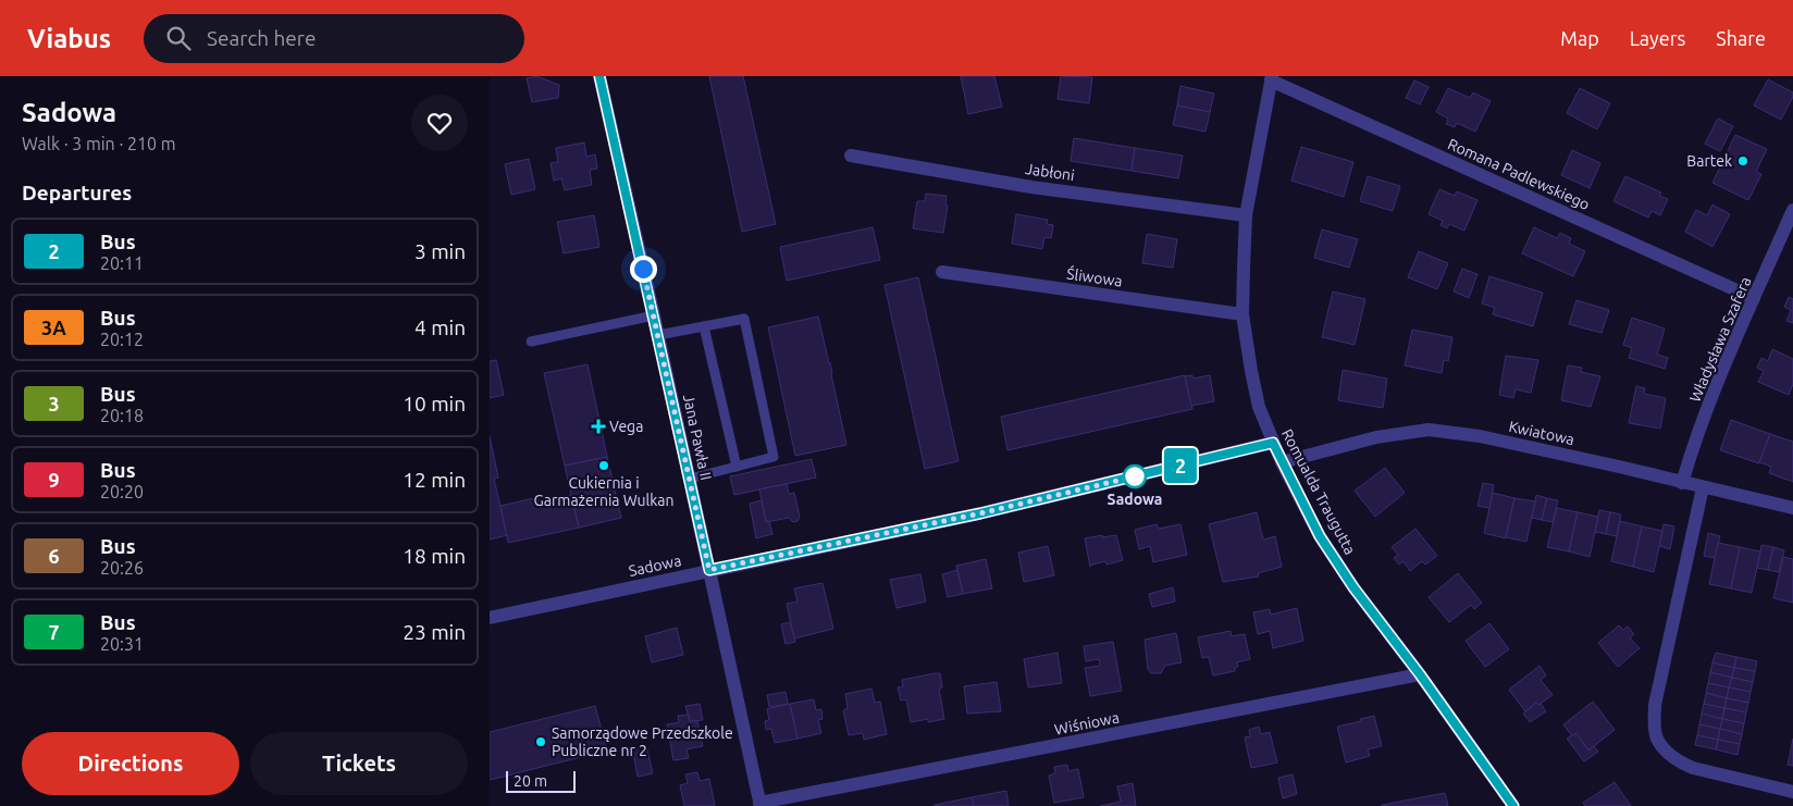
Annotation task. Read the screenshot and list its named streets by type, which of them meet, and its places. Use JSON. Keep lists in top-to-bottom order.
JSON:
{
  "streets": {
    "street": [
      "Jabłoni",
      "Romana Padlewskiego",
      "Śliwowa",
      "Władysława Szafera",
      "Kwiatowa",
      "Jana Pawła II",
      "Romualda Traugutta",
      "Sadowa",
      "Wiśniowa"
    ]
  },
  "crossings": [
    ["Jabłoni", "Romualda Traugutta"],
    ["Romana Padlewskiego", "Władysława Szafera"],
    ["Romana Padlewskiego", "Romualda Traugutta"],
    ["Śliwowa", "Romualda Traugutta"],
    ["Władysława Szafera", "Kwiatowa"],
    ["Kwiatowa", "Romualda Traugutta"],
    ["Jana Pawła II", "Sadowa"],
    ["Jana Pawła II", "Wiśniowa"],
    ["Romualda Traugutta", "Sadowa"],
    ["Romualda Traugutta", "Wiśniowa"]
  ],
  "places": {
    "other": [
      "Bartek",
      "Cukiernia i Garmażernia Wulkan",
      "Sadowa",
      "Samorządowe Przedszkole Publiczne nr 2"
    ],
    "health": ["Vega"]
  },
  "lines": ["bus line 2"],
  "scale_bar": "20 m",
  "page": {
    "header": "Viabus",
    "search": "Search here",
    "nav": ["Map", "Layers", "Share"],
    "heading": [
      ["Sadowa", "Walk · 3 min · 210 m"],
      "Departures"
    ],
    "on_map": "2",
    "list": [
      {
        "mark": "2",
        "name": "Bus",
        "note": "20:11",
        "value": "3 min"
      },
      {
        "mark": "3A",
        "name": "Bus",
        "note": "20:12",
        "value": "4 min"
      },
      {
        "mark": "3",
        "name": "Bus",
        "note": "20:18",
        "value": "10 min"
      },
      {
        "mark": "9",
        "name": "Bus",
        "note": "20:20",
        "value": "12 min"
      },
      {
        "mark": "6",
        "name": "Bus",
        "note": "20:26",
        "value": "18 min"
      },
      {
        "mark": "7",
        "name": "Bus",
        "note": "20:31",
        "value": "23 min"
      }
    ],
    "buttons": ["Directions", "Tickets"],
    "scale": "20 m"
  }
}
